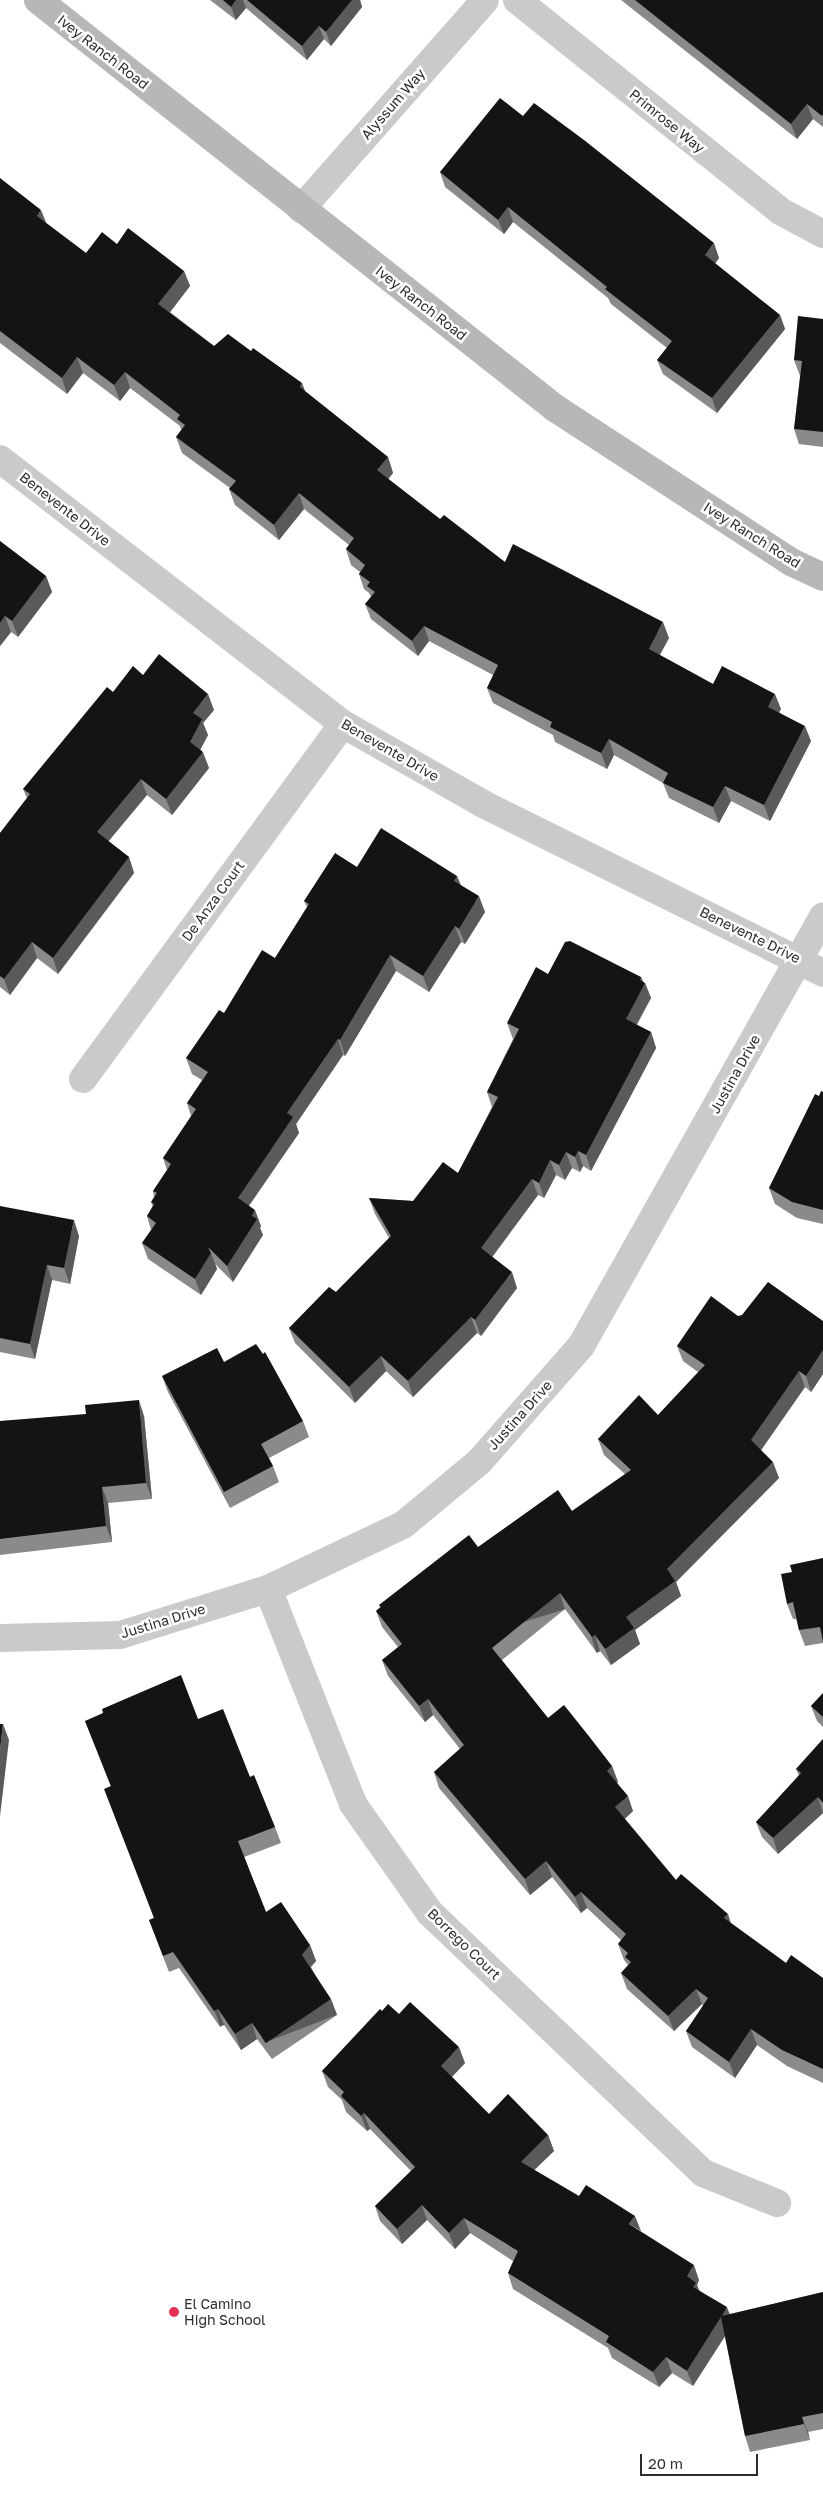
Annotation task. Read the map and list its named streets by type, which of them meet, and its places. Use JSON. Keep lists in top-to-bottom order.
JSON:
{
  "streets": {
    "street": [
      "Ivey Ranch Road",
      "Alyssum Way",
      "Primrose Way",
      "Benevente Drive",
      "De Anza Court",
      "Justina Drive",
      "Borrego Court"
    ]
  },
  "crossings": [
    ["Ivey Ranch Road", "Alyssum Way"],
    ["Benevente Drive", "De Anza Court"],
    ["Benevente Drive", "Justina Drive"],
    ["Justina Drive", "Borrego Court"]
  ],
  "places": ["El Camino High School"],
  "scale_bar": "20 m"
}
